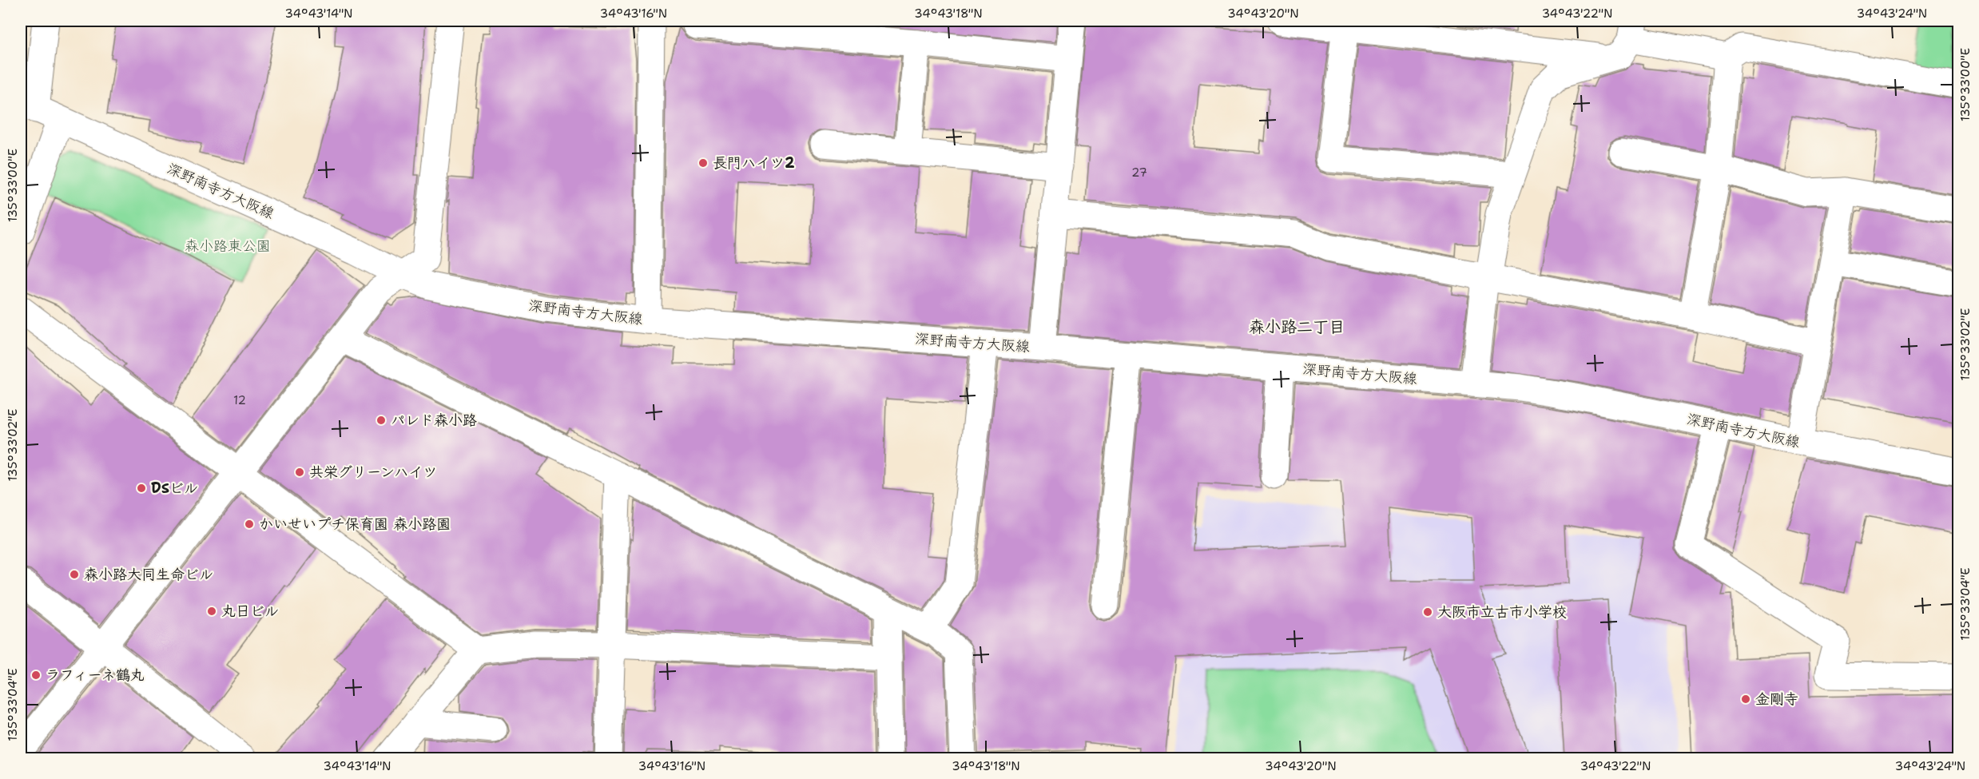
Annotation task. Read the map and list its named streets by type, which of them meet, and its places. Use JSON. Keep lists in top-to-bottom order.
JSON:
{
  "streets": {
    "street": ["深野南寺方大阪線"]
  },
  "districts": ["森小路二丁目"],
  "parks": ["森小路東公園"],
  "places": [
    "長門ハイツ2",
    "パレド森小路",
    "共栄グリーンハイツ",
    "DSビル",
    "かいせいプチ保育園 森小路園",
    "森小路大同生命ビル",
    "丸日ビル",
    "大阪市立古市小学校",
    "ラフィーネ鶴丸",
    "金剛寺"
  ],
  "house_numbers": ["27", "12"],
  "coordinates": [
    "34°43'14\"N",
    "34°43'16\"N",
    "34°43'18\"N",
    "34°43'20\"N",
    "34°43'22\"N",
    "34°43'24\"N",
    "135°33'00\"E",
    "135°33'02\"E",
    "135°33'04\"E"
  ]
}
